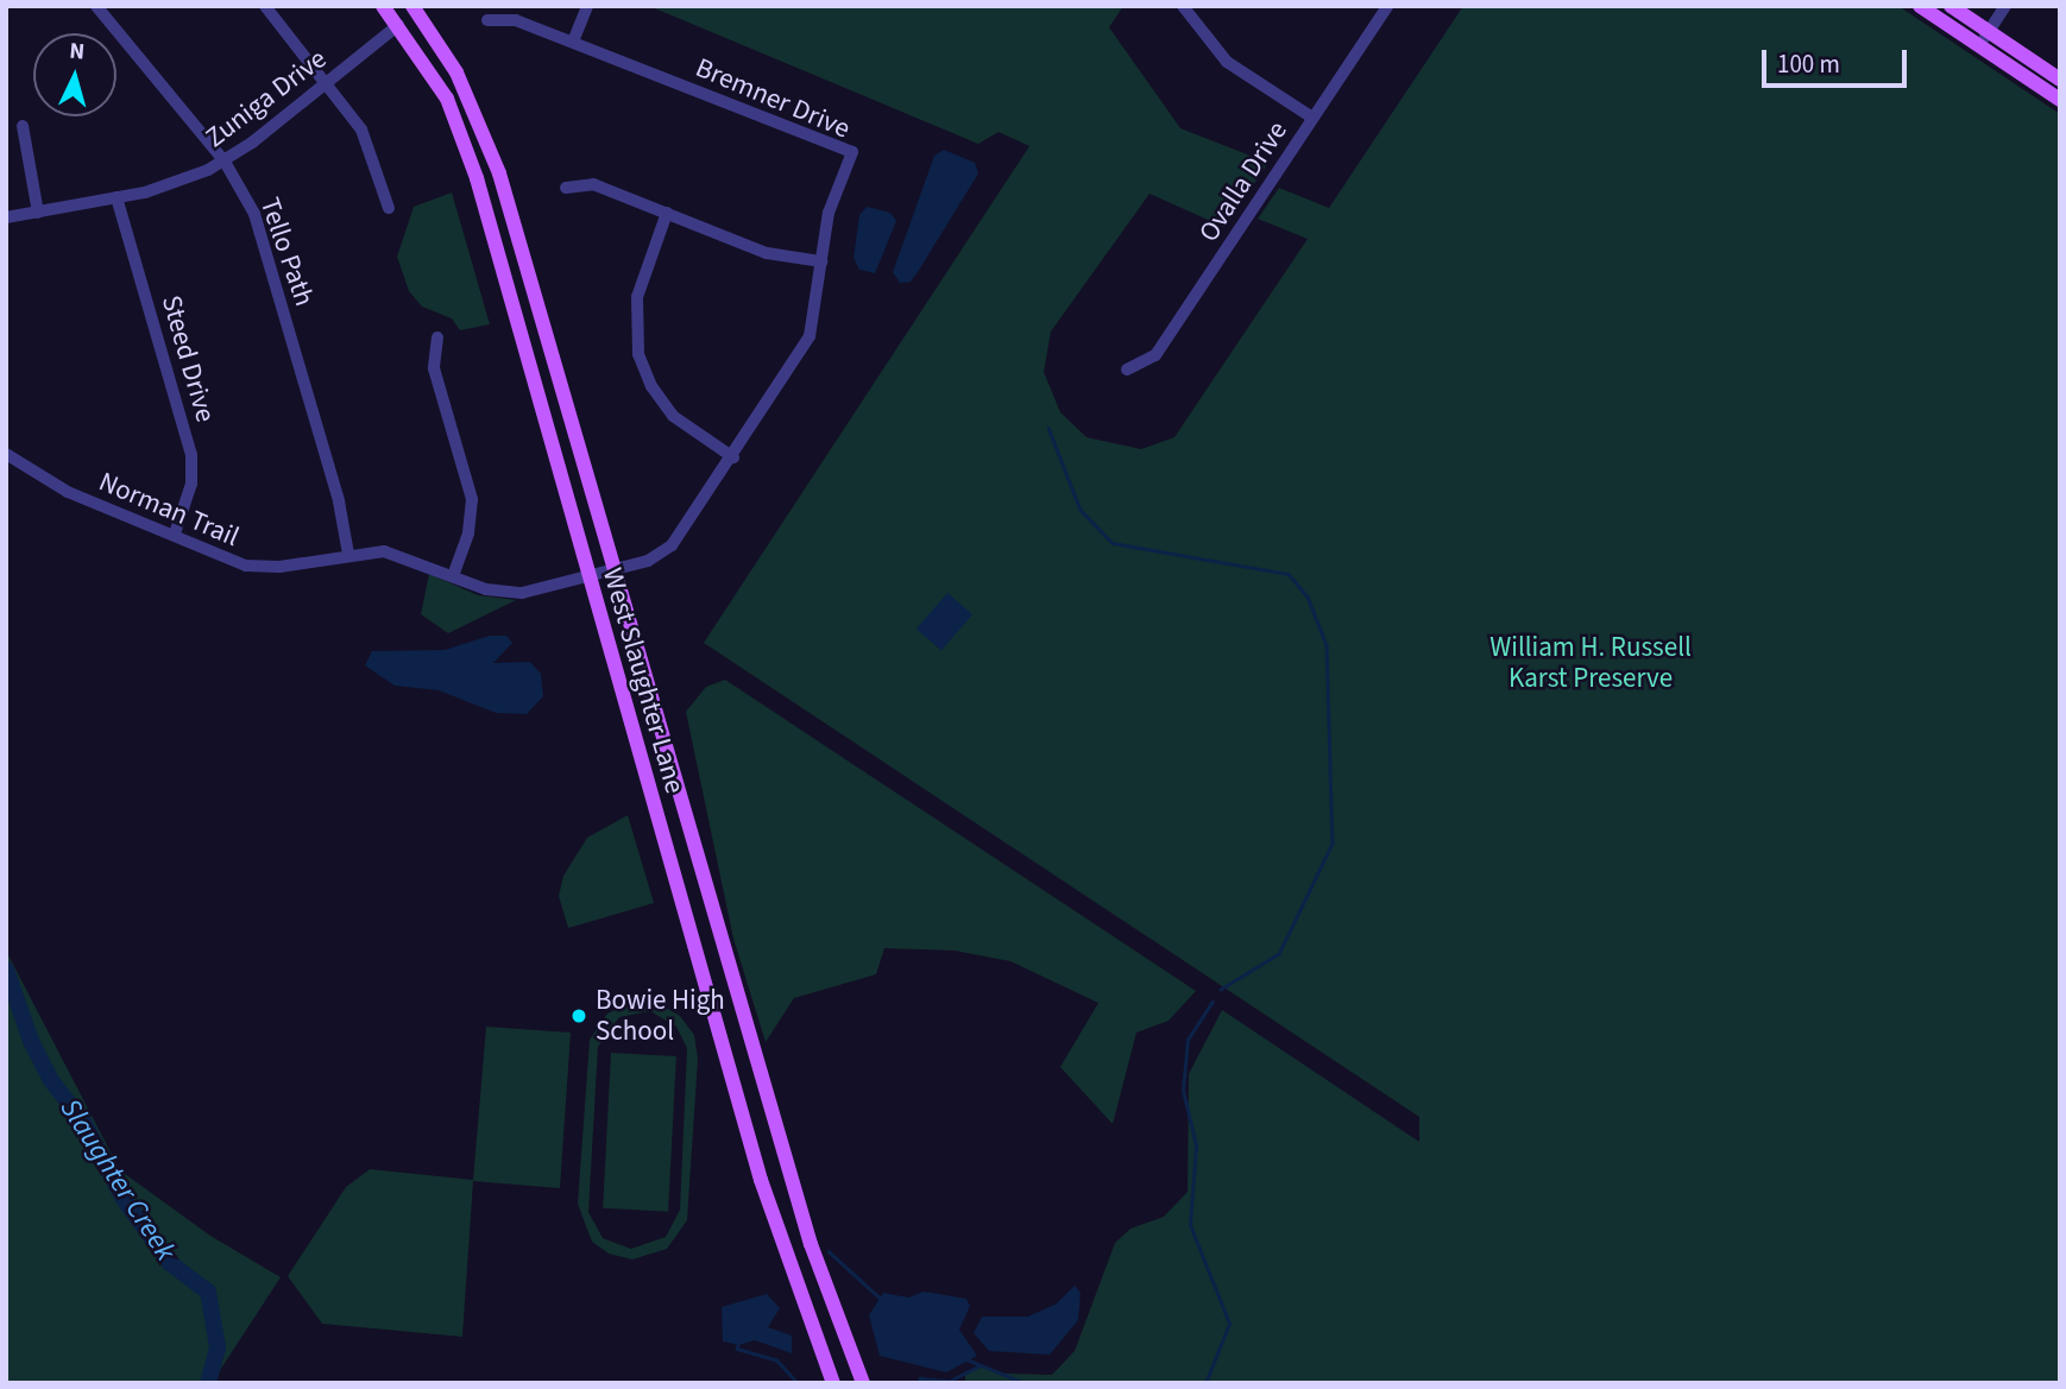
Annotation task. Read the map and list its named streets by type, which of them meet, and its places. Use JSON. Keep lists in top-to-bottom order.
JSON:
{
  "streets": {
    "main road": ["West Slaughter Lane"],
    "street": [
      "Zuniga Drive",
      "Bremner Drive",
      "Ovalla Drive",
      "Tello Path",
      "Steed Drive",
      "Norman Trail"
    ]
  },
  "crossings": [
    ["Zuniga Drive", "Tello Path"],
    ["Zuniga Drive", "Steed Drive"],
    ["Zuniga Drive", "West Slaughter Lane"],
    ["Bremner Drive", "Norman Trail"],
    ["Bremner Drive", "West Slaughter Lane"],
    ["Tello Path", "Norman Trail"],
    ["Steed Drive", "Norman Trail"],
    ["Norman Trail", "West Slaughter Lane"]
  ],
  "water": ["Slaughter Creek"],
  "parks": ["William H. Russell Karst Preserve"],
  "places": ["Bowie High School"],
  "scale_bar": "100 m",
  "north": "top"
}
